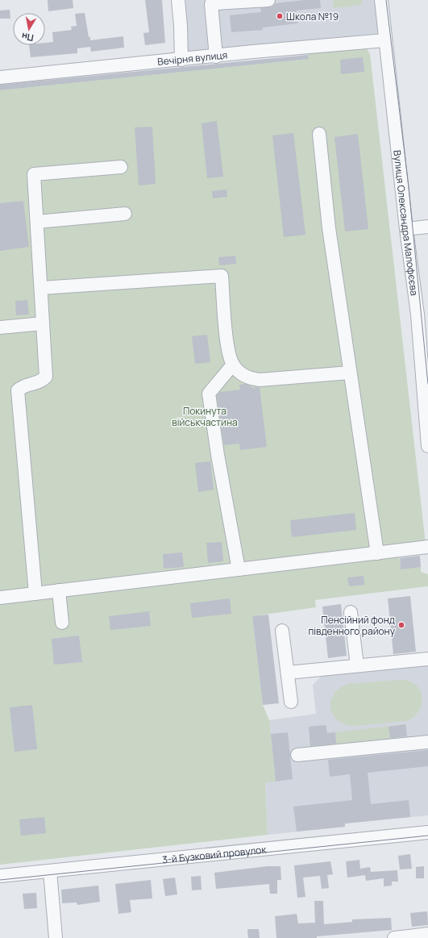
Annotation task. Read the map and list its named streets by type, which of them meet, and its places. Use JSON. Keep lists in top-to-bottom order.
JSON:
{
  "streets": {
    "street": ["Вечірня вулиця", "Вулиця Олександра Малофєєва", "3-й Бузковий провулок"]
  },
  "crossings": [
    ["Вечірня вулиця", "Вулиця Олександра Малофєєва"]
  ],
  "parks": ["Покинута військчастина"],
  "places": ["Школа №19", "Пенсійний фонд південного району"],
  "north": "bottom"
}
